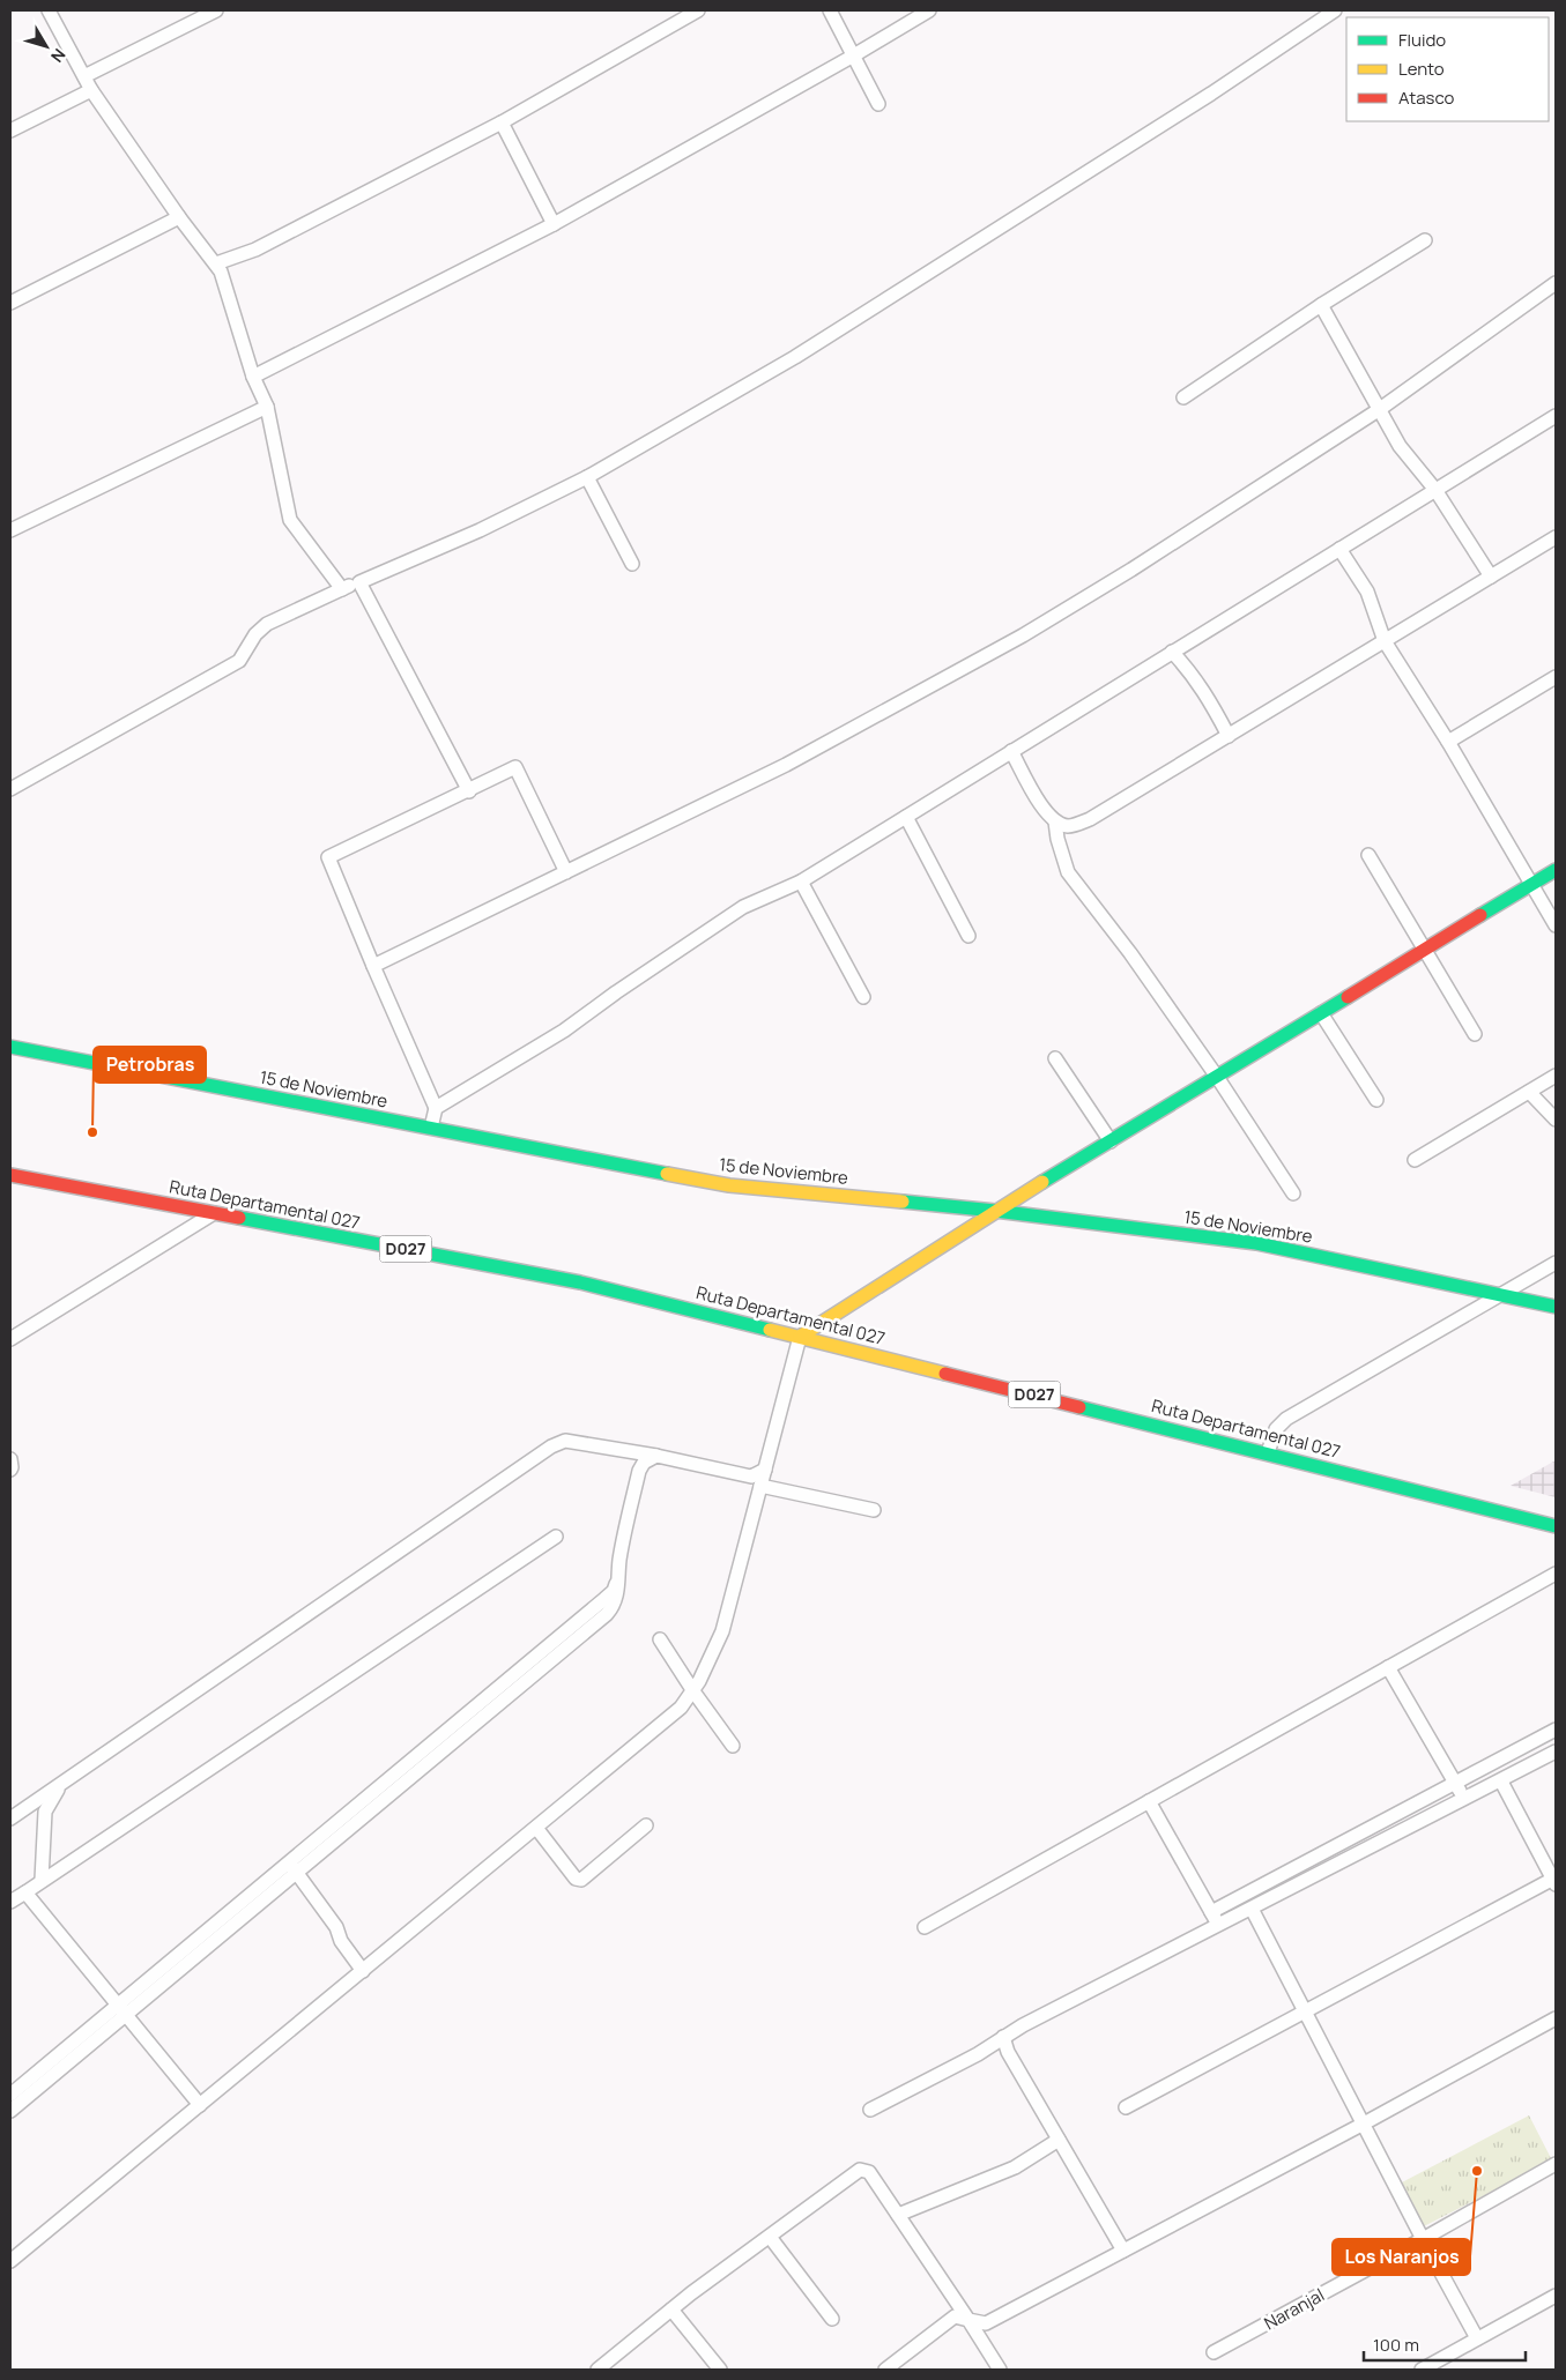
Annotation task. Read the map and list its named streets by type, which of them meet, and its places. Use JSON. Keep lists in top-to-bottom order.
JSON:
{
  "streets": {
    "street": [
      "15 de Noviembre",
      "Ruta Departamental 027",
      "D027",
      "Naranjal"
    ]
  },
  "places": ["Petrobras", "Los Naranjos"],
  "legend": ["Fluido", "Lento", "Atasco"],
  "scale_bar": "100 m",
  "north": "bottom right"
}
